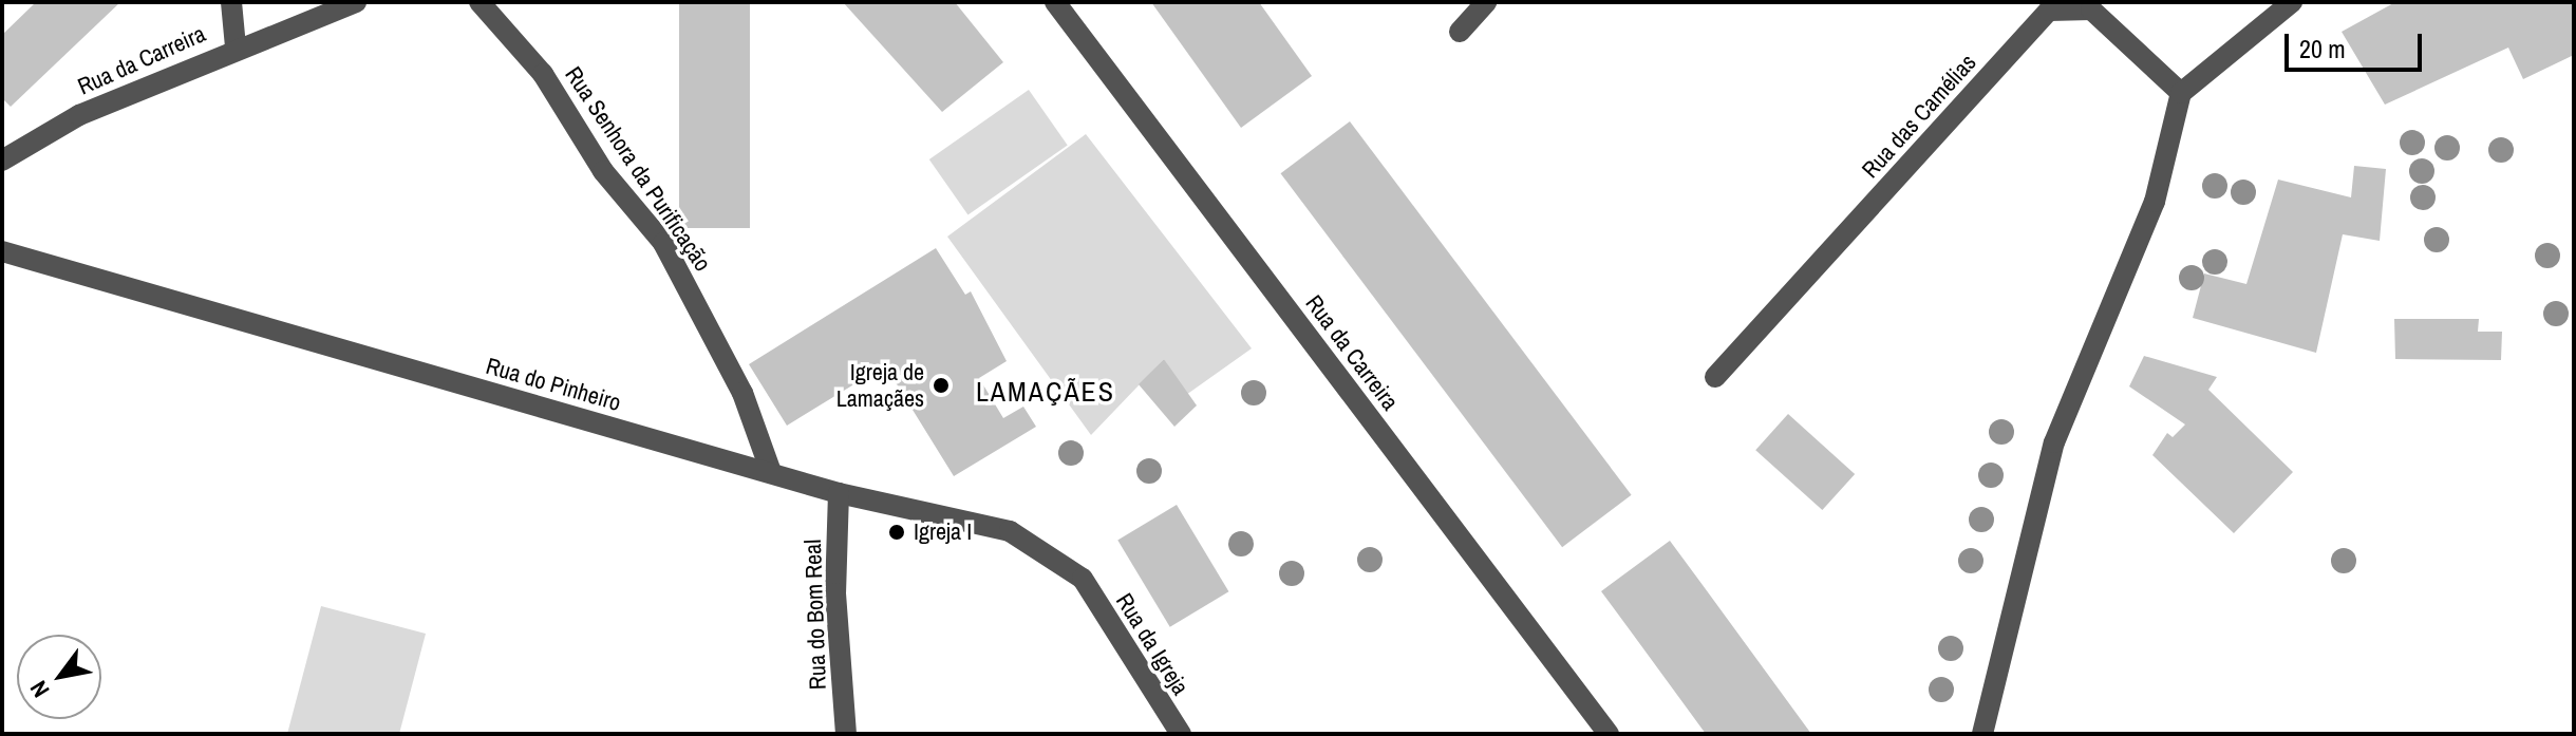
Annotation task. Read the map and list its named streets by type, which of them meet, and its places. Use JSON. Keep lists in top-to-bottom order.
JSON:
{
  "streets": {
    "street": [
      "Rua da Carreira",
      "Rua das Camélias",
      "Rua Senhora da Purificação",
      "Rua do Pinheiro",
      "Rua do Bom Real",
      "Rua da Igreja"
    ]
  },
  "crossings": [
    ["Rua Senhora da Purificação", "Rua do Pinheiro"],
    ["Rua do Pinheiro", "Rua do Bom Real"],
    ["Rua do Pinheiro", "Rua da Igreja"]
  ],
  "districts": ["LAMAÇÃES"],
  "places": ["Igreja de Lamaçães", "Igreja I"],
  "scale_bar": "20 m",
  "north": "bottom left"
}
